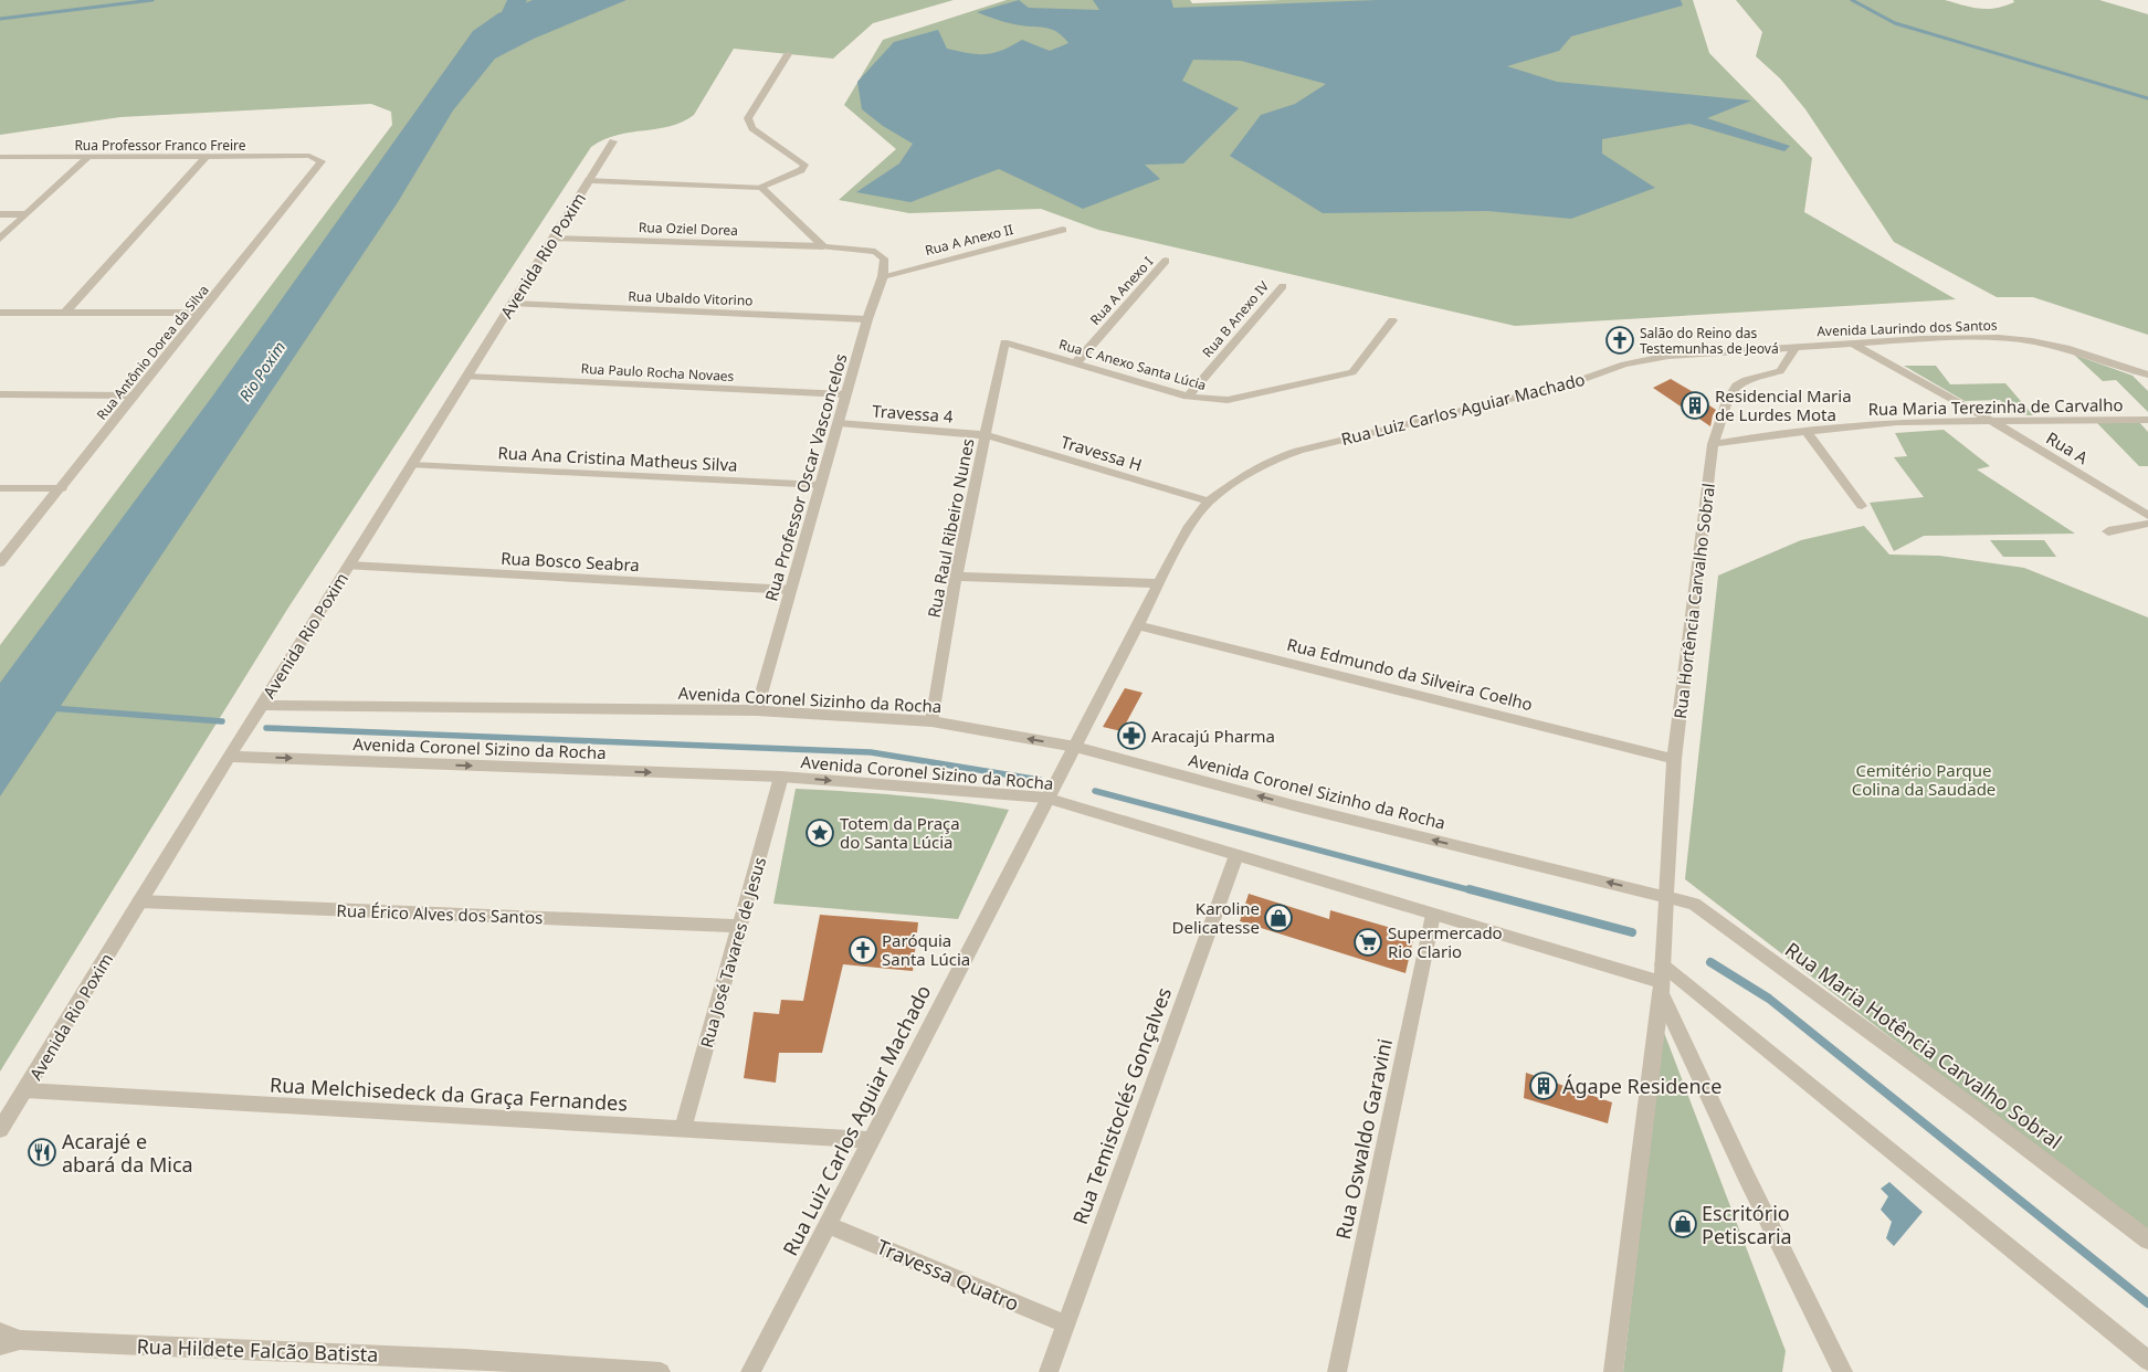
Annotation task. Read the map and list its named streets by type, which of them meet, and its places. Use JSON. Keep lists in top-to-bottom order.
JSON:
{
  "streets": {
    "street": [
      "Rua Professor Franco Freire",
      "Rua Oziel Dorea",
      "Rua A Anexo II",
      "Avenida Rio Poxim",
      "Rua A Anexo I",
      "Rua Ubaldo Vitorino",
      "Rua B Anexo IV",
      "Avenida Laurindo dos Santos",
      "Rua Antônio Dorea da Silva",
      "Rua C Anexo Santa Lúcia",
      "Rua Paulo Rocha Novaes",
      "Rua Maria Terezinha de Carvalho",
      "Rua Luiz Carlos Aguiar Machado",
      "Travessa 4",
      "Rua A",
      "Travessa H",
      "Rua Ana Cristina Matheus Silva",
      "Rua Professor Oscar Vasconcelos",
      "Rua Raul Ribeiro Nunes",
      "Rua Bosco Seabra",
      "Rua Hortência Carvalho Sobral",
      "Rua Edmundo da Silveira Coelho",
      "Avenida Coronel Sizinho da Rocha",
      "Avenida Coronel Sizino da Rocha",
      "Rua Érico Alves dos Santos",
      "Rua José Tavares de Jesus",
      "Rua Maria Hotência Carvalho Sobral",
      "Rua Melchisedeck da Graça Fernandes",
      "Rua Temistoclés Gonçalves",
      "Rua Oswaldo Garavini",
      "Travessa Quatro",
      "Rua Hildete Falcão Batista"
    ]
  },
  "crossings": [
    ["Rua Professor Franco Freire", "Rua Antônio Dorea da Silva"],
    ["Rua Oziel Dorea", "Avenida Rio Poxim"],
    ["Rua Oziel Dorea", "Rua Professor Oscar Vasconcelos"],
    ["Rua A Anexo II", "Rua Professor Oscar Vasconcelos"],
    ["Avenida Rio Poxim", "Rua Ubaldo Vitorino"],
    ["Avenida Rio Poxim", "Rua Paulo Rocha Novaes"],
    ["Avenida Rio Poxim", "Rua Ana Cristina Matheus Silva"],
    ["Avenida Rio Poxim", "Rua Bosco Seabra"],
    ["Avenida Rio Poxim", "Avenida Coronel Sizinho da Rocha"],
    ["Avenida Rio Poxim", "Avenida Coronel Sizino da Rocha"],
    ["Avenida Rio Poxim", "Rua Érico Alves dos Santos"],
    ["Avenida Rio Poxim", "Rua Melchisedeck da Graça Fernandes"],
    ["Rua A Anexo I", "Rua C Anexo Santa Lúcia"],
    ["Rua Ubaldo Vitorino", "Rua Professor Oscar Vasconcelos"],
    ["Rua B Anexo IV", "Rua C Anexo Santa Lúcia"],
    ["Avenida Laurindo dos Santos", "Rua Luiz Carlos Aguiar Machado"],
    ["Avenida Laurindo dos Santos", "Rua A"],
    ["Avenida Laurindo dos Santos", "Rua Hortência Carvalho Sobral"],
    ["Rua C Anexo Santa Lúcia", "Rua Raul Ribeiro Nunes"],
    ["Rua Paulo Rocha Novaes", "Rua Professor Oscar Vasconcelos"],
    ["Rua Maria Terezinha de Carvalho", "Rua A"],
    ["Rua Maria Terezinha de Carvalho", "Rua Hortência Carvalho Sobral"],
    ["Rua Luiz Carlos Aguiar Machado", "Travessa H"],
    ["Rua Luiz Carlos Aguiar Machado", "Rua Hortência Carvalho Sobral"],
    ["Rua Luiz Carlos Aguiar Machado", "Rua Edmundo da Silveira Coelho"],
    ["Rua Luiz Carlos Aguiar Machado", "Avenida Coronel Sizinho da Rocha"],
    ["Rua Luiz Carlos Aguiar Machado", "Avenida Coronel Sizino da Rocha"],
    ["Rua Luiz Carlos Aguiar Machado", "Rua Melchisedeck da Graça Fernandes"],
    ["Rua Luiz Carlos Aguiar Machado", "Travessa Quatro"],
    ["Travessa 4", "Travessa H"],
    ["Travessa 4", "Rua Professor Oscar Vasconcelos"],
    ["Travessa 4", "Rua Raul Ribeiro Nunes"],
    ["Travessa H", "Rua Raul Ribeiro Nunes"],
    ["Rua Ana Cristina Matheus Silva", "Rua Professor Oscar Vasconcelos"],
    ["Rua Professor Oscar Vasconcelos", "Rua Bosco Seabra"],
    ["Rua Professor Oscar Vasconcelos", "Avenida Coronel Sizinho da Rocha"],
    ["Rua Raul Ribeiro Nunes", "Avenida Coronel Sizinho da Rocha"],
    ["Rua Hortência Carvalho Sobral", "Rua Edmundo da Silveira Coelho"],
    ["Rua Hortência Carvalho Sobral", "Avenida Coronel Sizinho da Rocha"],
    ["Rua Hortência Carvalho Sobral", "Avenida Coronel Sizino da Rocha"],
    ["Rua Hortência Carvalho Sobral", "Rua Maria Hotência Carvalho Sobral"],
    ["Avenida Coronel Sizinho da Rocha", "Rua Maria Hotência Carvalho Sobral"],
    ["Avenida Coronel Sizino da Rocha", "Rua José Tavares de Jesus"],
    ["Avenida Coronel Sizino da Rocha", "Rua Temistoclés Gonçalves"],
    ["Avenida Coronel Sizino da Rocha", "Rua Oswaldo Garavini"],
    ["Rua Érico Alves dos Santos", "Rua José Tavares de Jesus"],
    ["Rua José Tavares de Jesus", "Rua Melchisedeck da Graça Fernandes"],
    ["Rua Temistoclés Gonçalves", "Travessa Quatro"]
  ],
  "one_way": ["Avenida Coronel Sizinho da Rocha", "Avenida Coronel Sizino da Rocha"],
  "water": ["Rio Poxim"],
  "parks": ["Cemitério Parque Colina da Saudade"],
  "places": {
    "church": ["Salão do Reino das Testemunhas de Jeová", "Paróquia Santa Lúcia"],
    "building": ["Residencial Maria de Lurdes Mota", "Ágape Residence"],
    "pharmacy": ["Aracajú Pharma"],
    "place": ["Totem da Praça do Santa Lúcia"],
    "shop": ["Karoline Delicatesse", "Escritório Petiscaria"],
    "supermarket": ["Supermercado Rio Clario"],
    "restaurant": ["Acarajé e abará da Mica"]
  }
}
